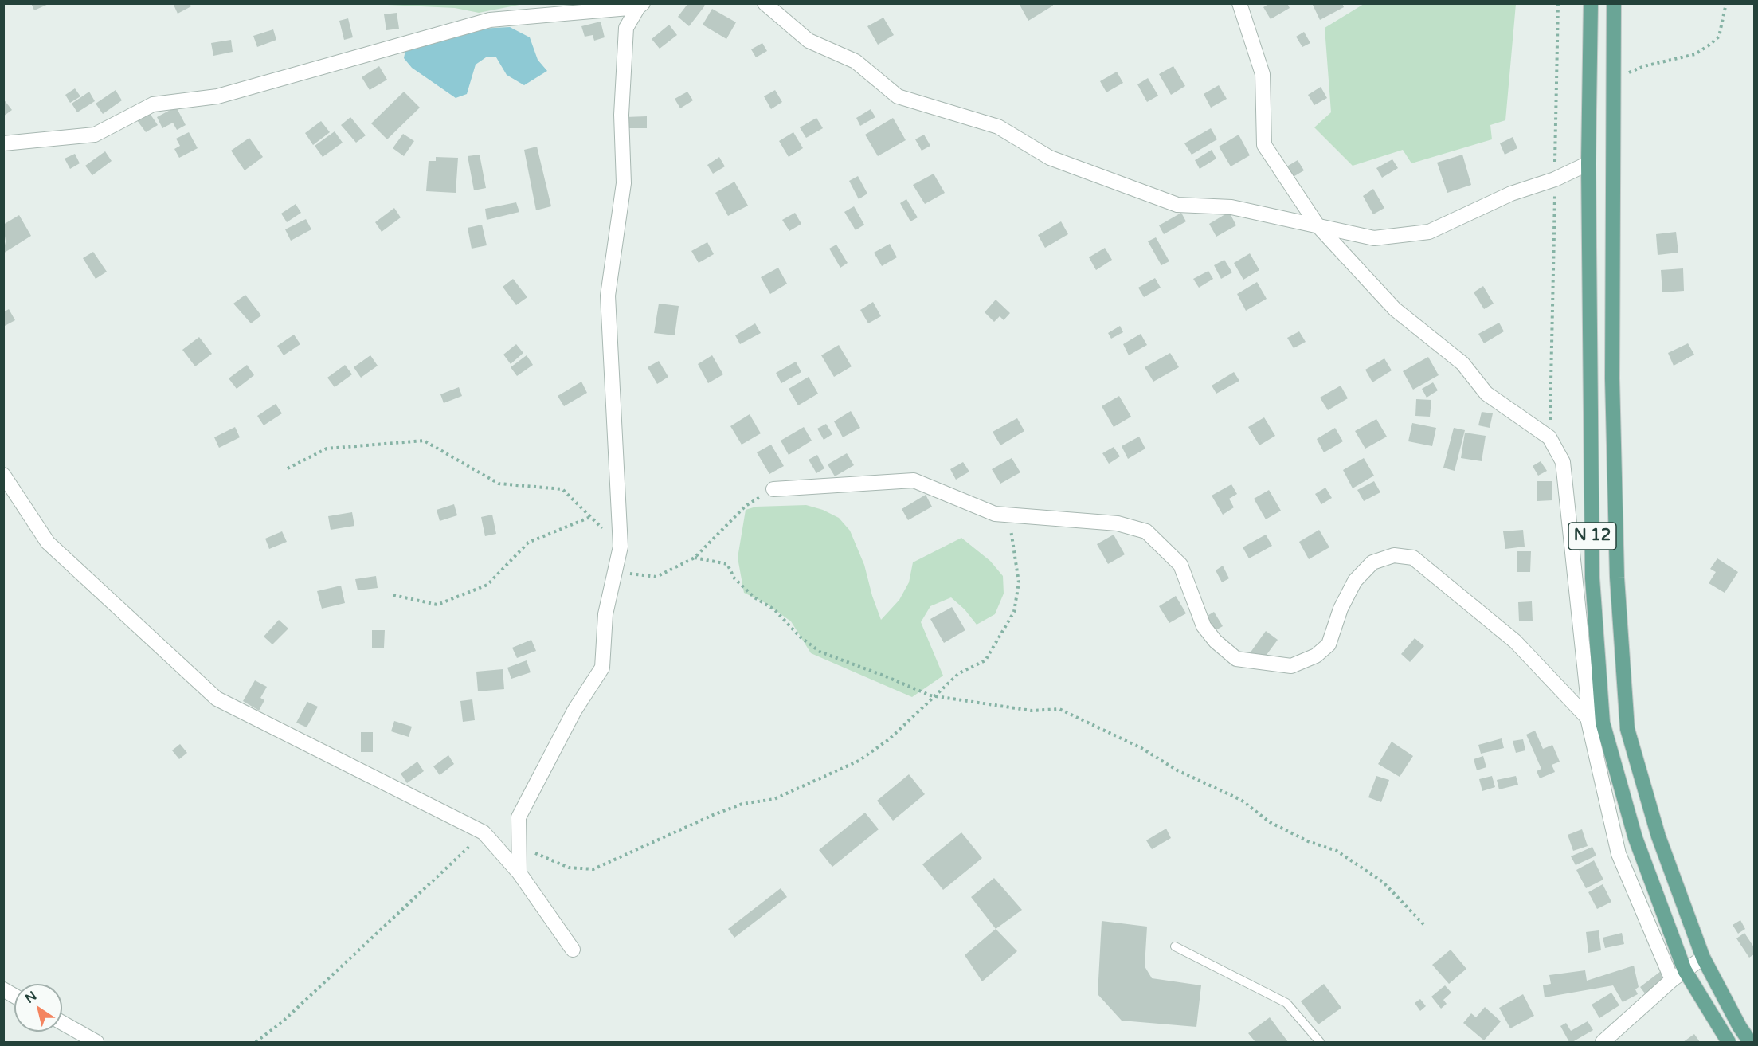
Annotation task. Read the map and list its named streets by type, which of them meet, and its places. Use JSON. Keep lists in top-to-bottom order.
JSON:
{
  "streets": {
    "main road": ["N 12"]
  },
  "north": "top left"
}
